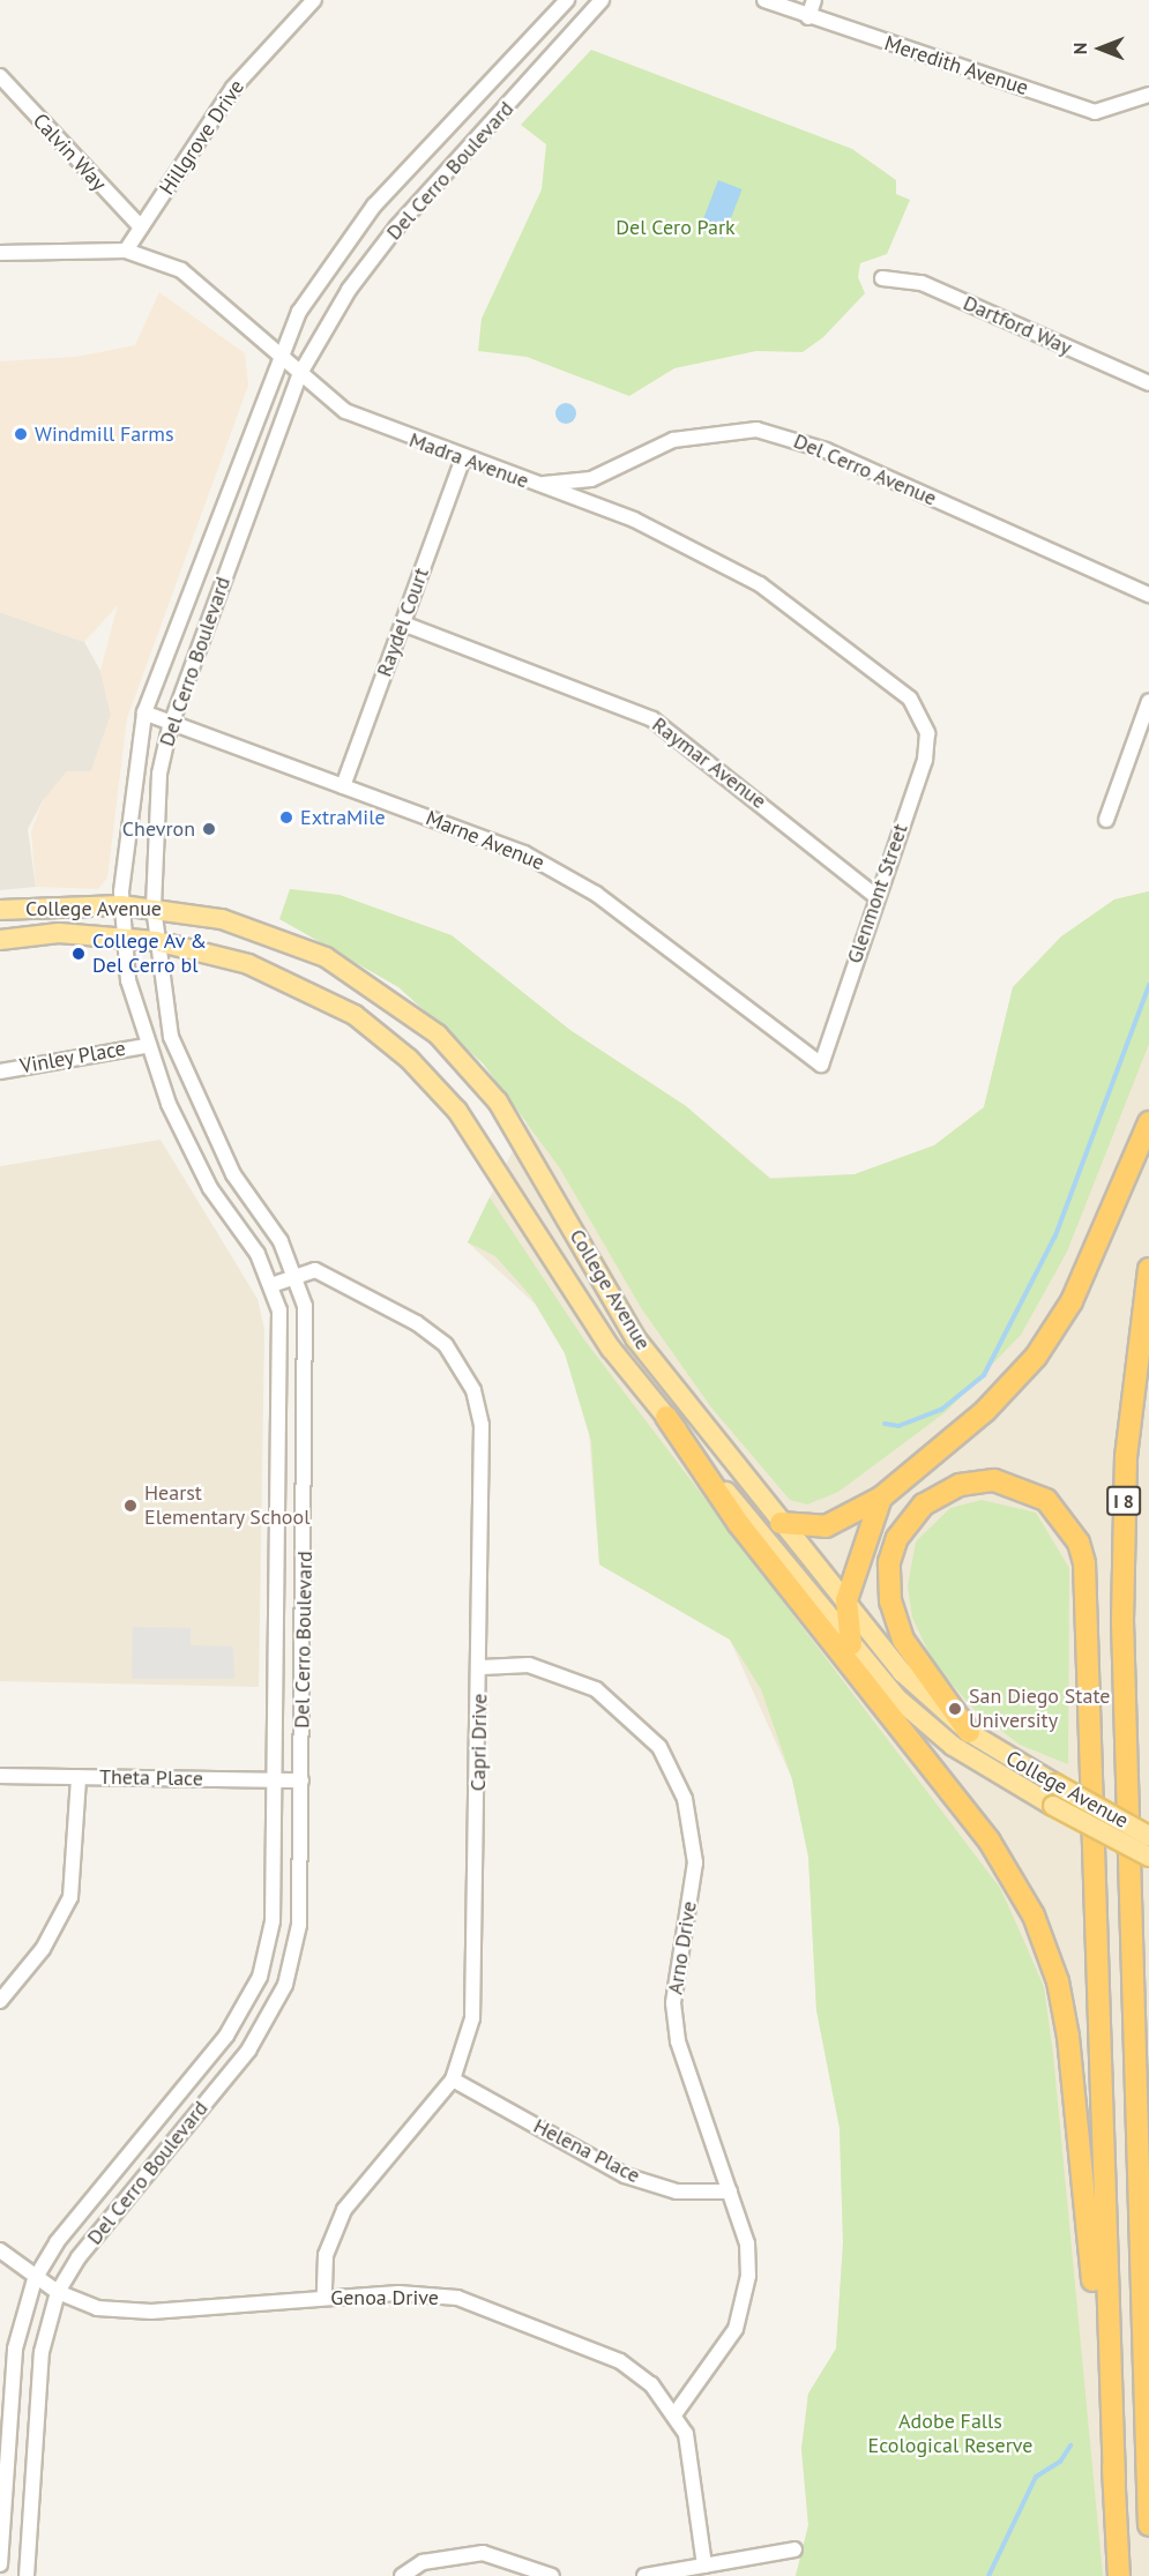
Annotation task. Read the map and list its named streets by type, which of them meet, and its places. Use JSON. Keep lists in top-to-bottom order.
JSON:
{
  "streets": {
    "highway": ["I 8"],
    "main road": ["College Avenue"],
    "street": [
      "Meredith Avenue",
      "Hillgrove Drive",
      "Calvin Way",
      "Del Cerro Boulevard",
      "Dartford Way",
      "Madra Avenue",
      "Del Cerro Avenue",
      "Raydel Court",
      "Raymar Avenue",
      "Marne Avenue",
      "Glenmont Street",
      "Vinley Place",
      "Capri Drive",
      "Theta Place",
      "Arno Drive",
      "Helena Place",
      "Genoa Drive"
    ]
  },
  "crossings": [
    ["Hillgrove Drive", "Calvin Way"],
    ["Hillgrove Drive", "Madra Avenue"],
    ["Del Cerro Boulevard", "Madra Avenue"],
    ["Del Cerro Boulevard", "Marne Avenue"],
    ["Del Cerro Boulevard", "College Avenue"],
    ["Del Cerro Boulevard", "Vinley Place"],
    ["Del Cerro Boulevard", "Capri Drive"],
    ["Del Cerro Boulevard", "Theta Place"],
    ["Del Cerro Boulevard", "Genoa Drive"],
    ["Madra Avenue", "Del Cerro Avenue"],
    ["Madra Avenue", "Raydel Court"],
    ["Madra Avenue", "Glenmont Street"],
    ["Raydel Court", "Raymar Avenue"],
    ["Raydel Court", "Marne Avenue"],
    ["Raymar Avenue", "Glenmont Street"],
    ["Marne Avenue", "Glenmont Street"],
    ["Capri Drive", "Arno Drive"],
    ["Capri Drive", "Helena Place"],
    ["Capri Drive", "Genoa Drive"],
    ["Arno Drive", "Helena Place"],
    ["Arno Drive", "Genoa Drive"]
  ],
  "parks": ["Del Cero Park", "Adobe Falls Ecological Reserve"],
  "places": [
    "Windmill Farms",
    "ExtraMile",
    "Chevron",
    "College Av & Del Cerro bl",
    "Hearst Elementary School",
    "San Diego State University"
  ],
  "north": "left"
}
